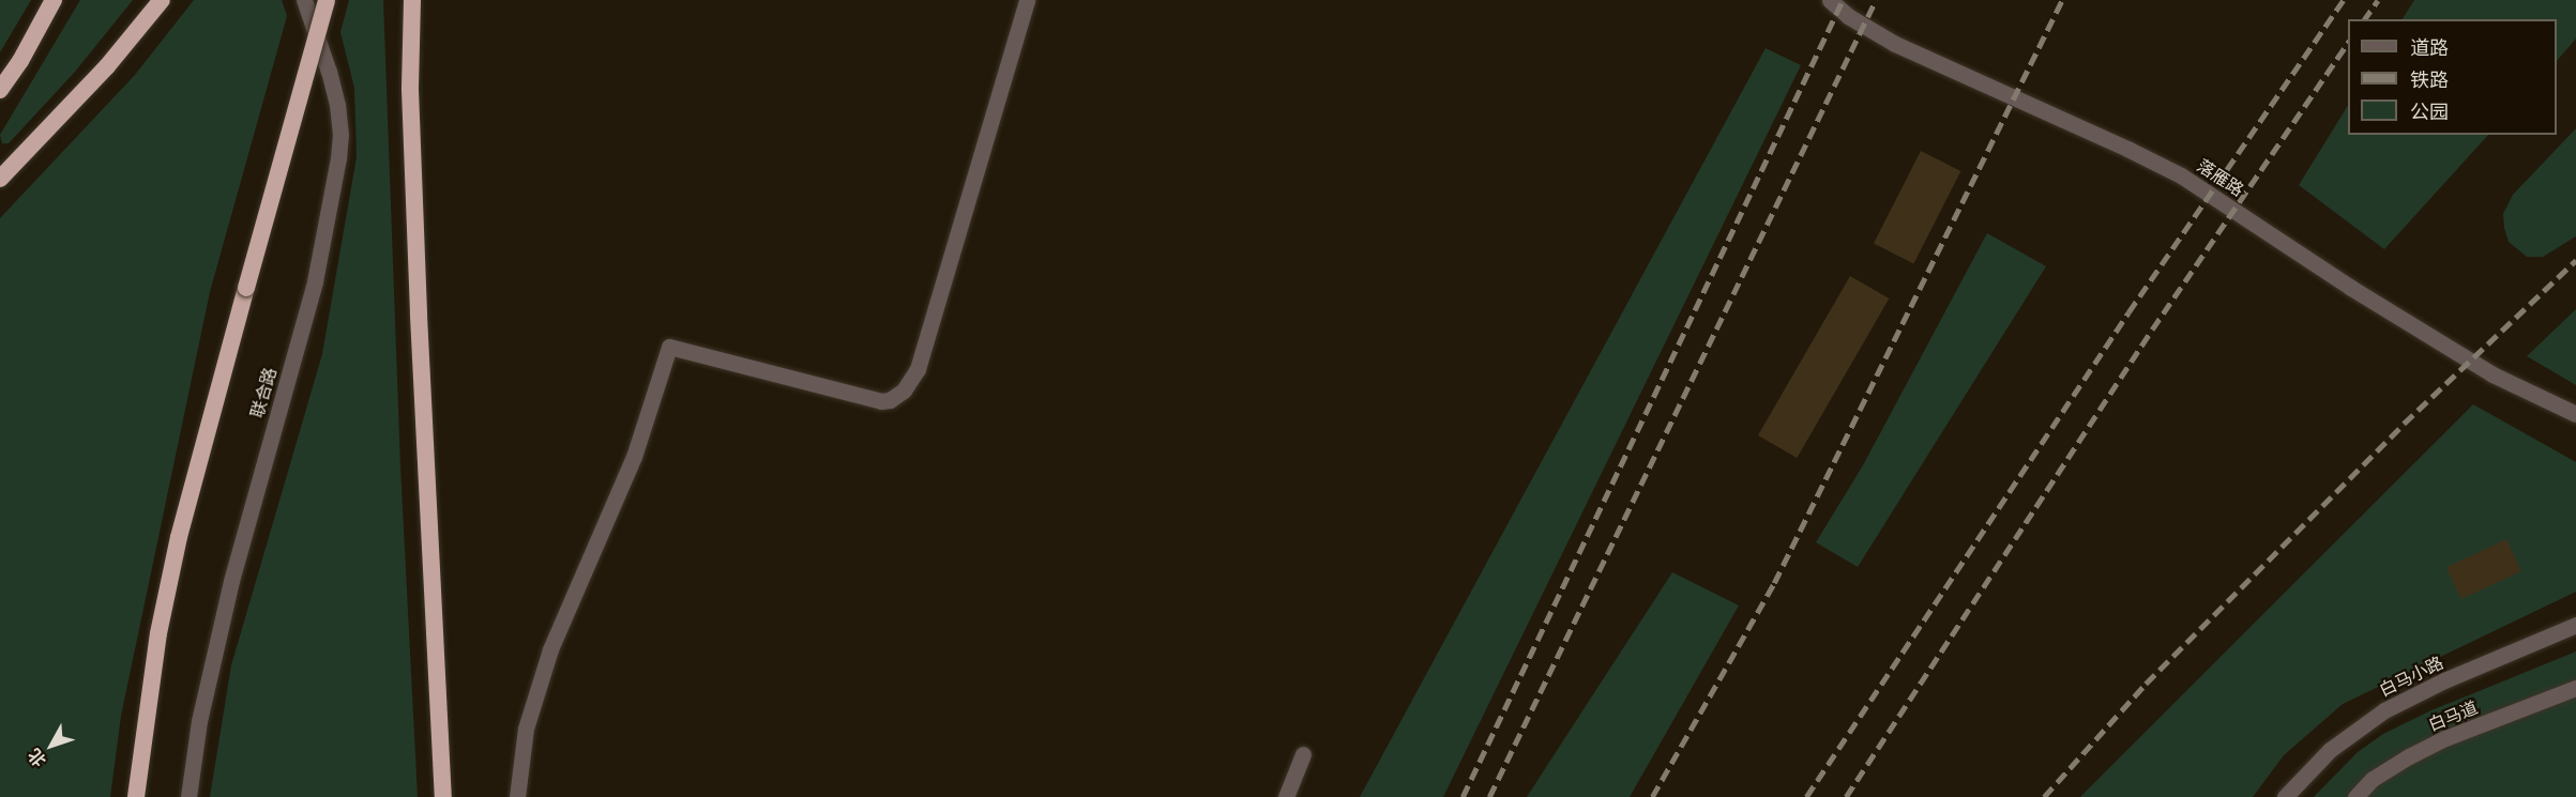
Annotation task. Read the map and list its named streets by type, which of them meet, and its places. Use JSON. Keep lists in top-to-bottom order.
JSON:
{
  "streets": {
    "street": [
      "落雁路",
      "联合路",
      "白马小路",
      "白马道"
    ]
  },
  "legend": ["道路", "铁路", "公园"],
  "north": "bottom left"
}
